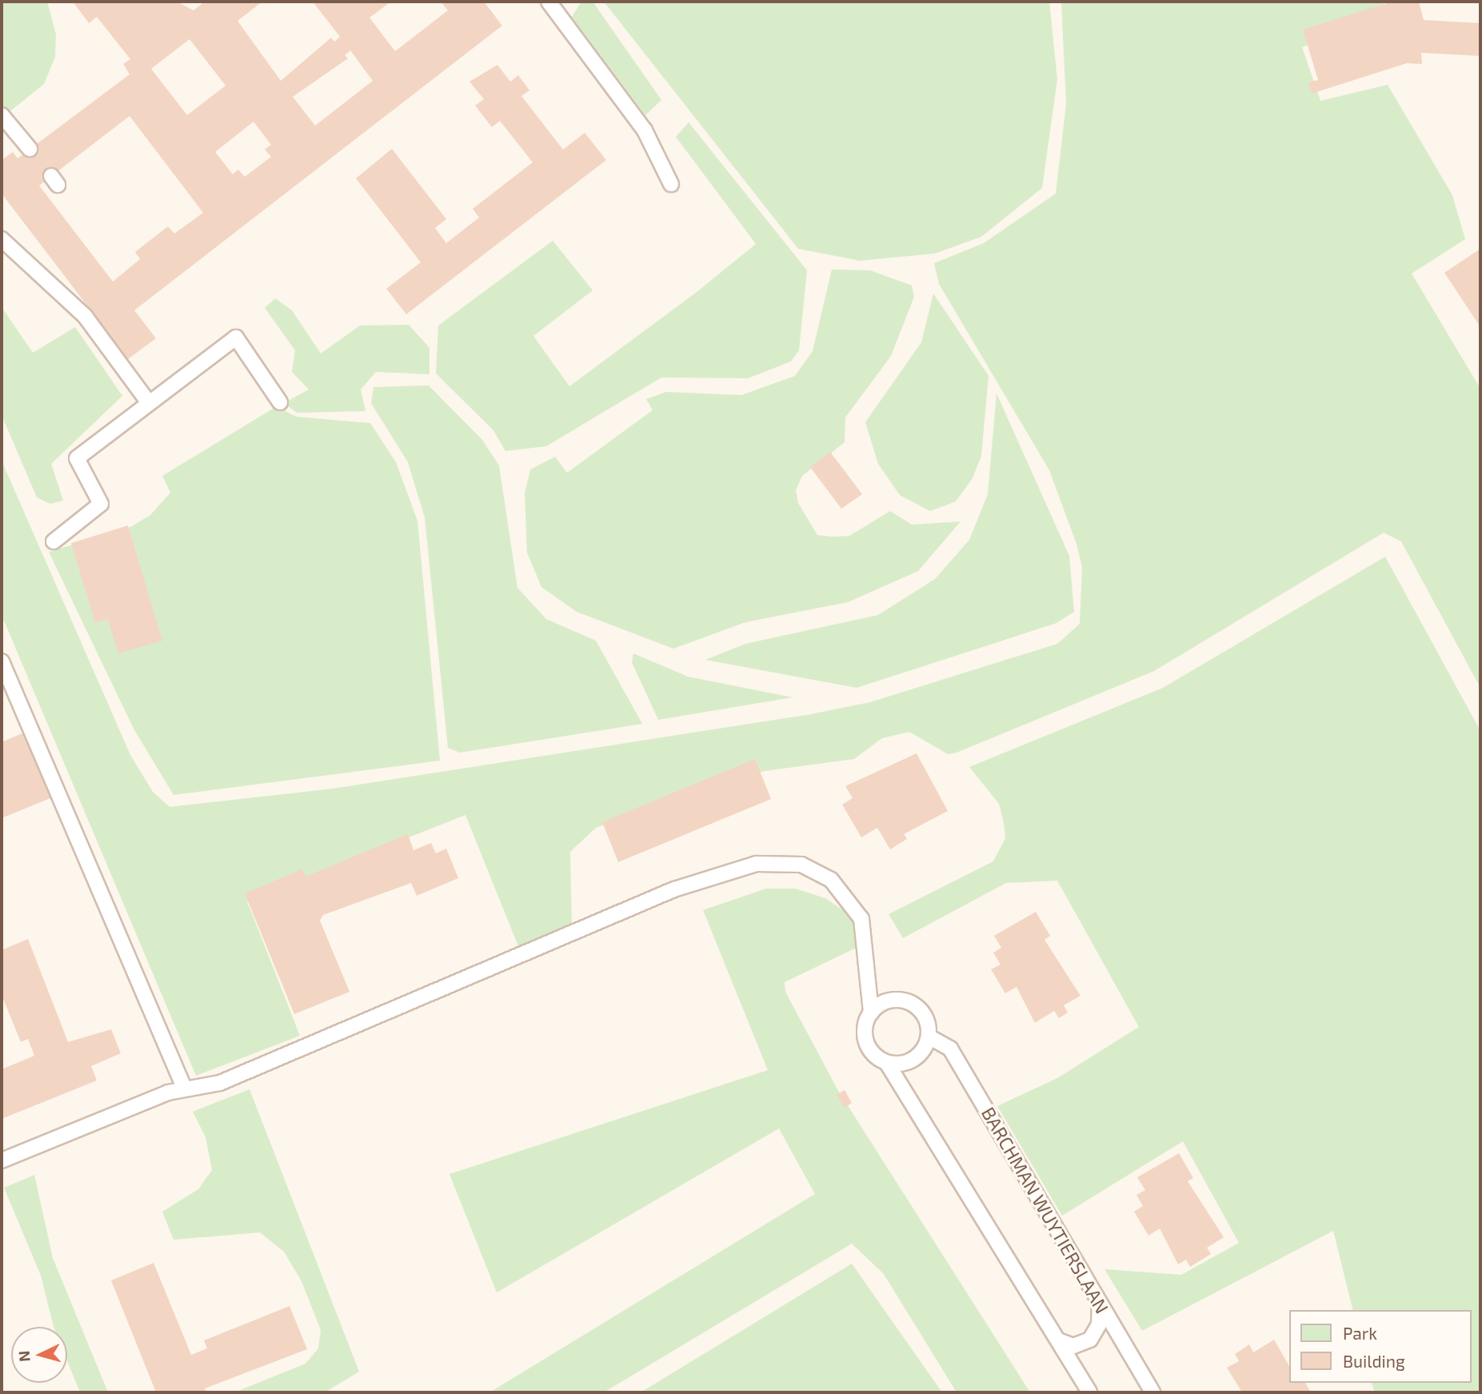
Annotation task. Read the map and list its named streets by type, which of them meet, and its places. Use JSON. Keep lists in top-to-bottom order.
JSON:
{
  "streets": {
    "lane": ["BARCHMAN WUYTIERSLAAN"]
  },
  "legend": ["Park", "Building"],
  "north": "left"
}
